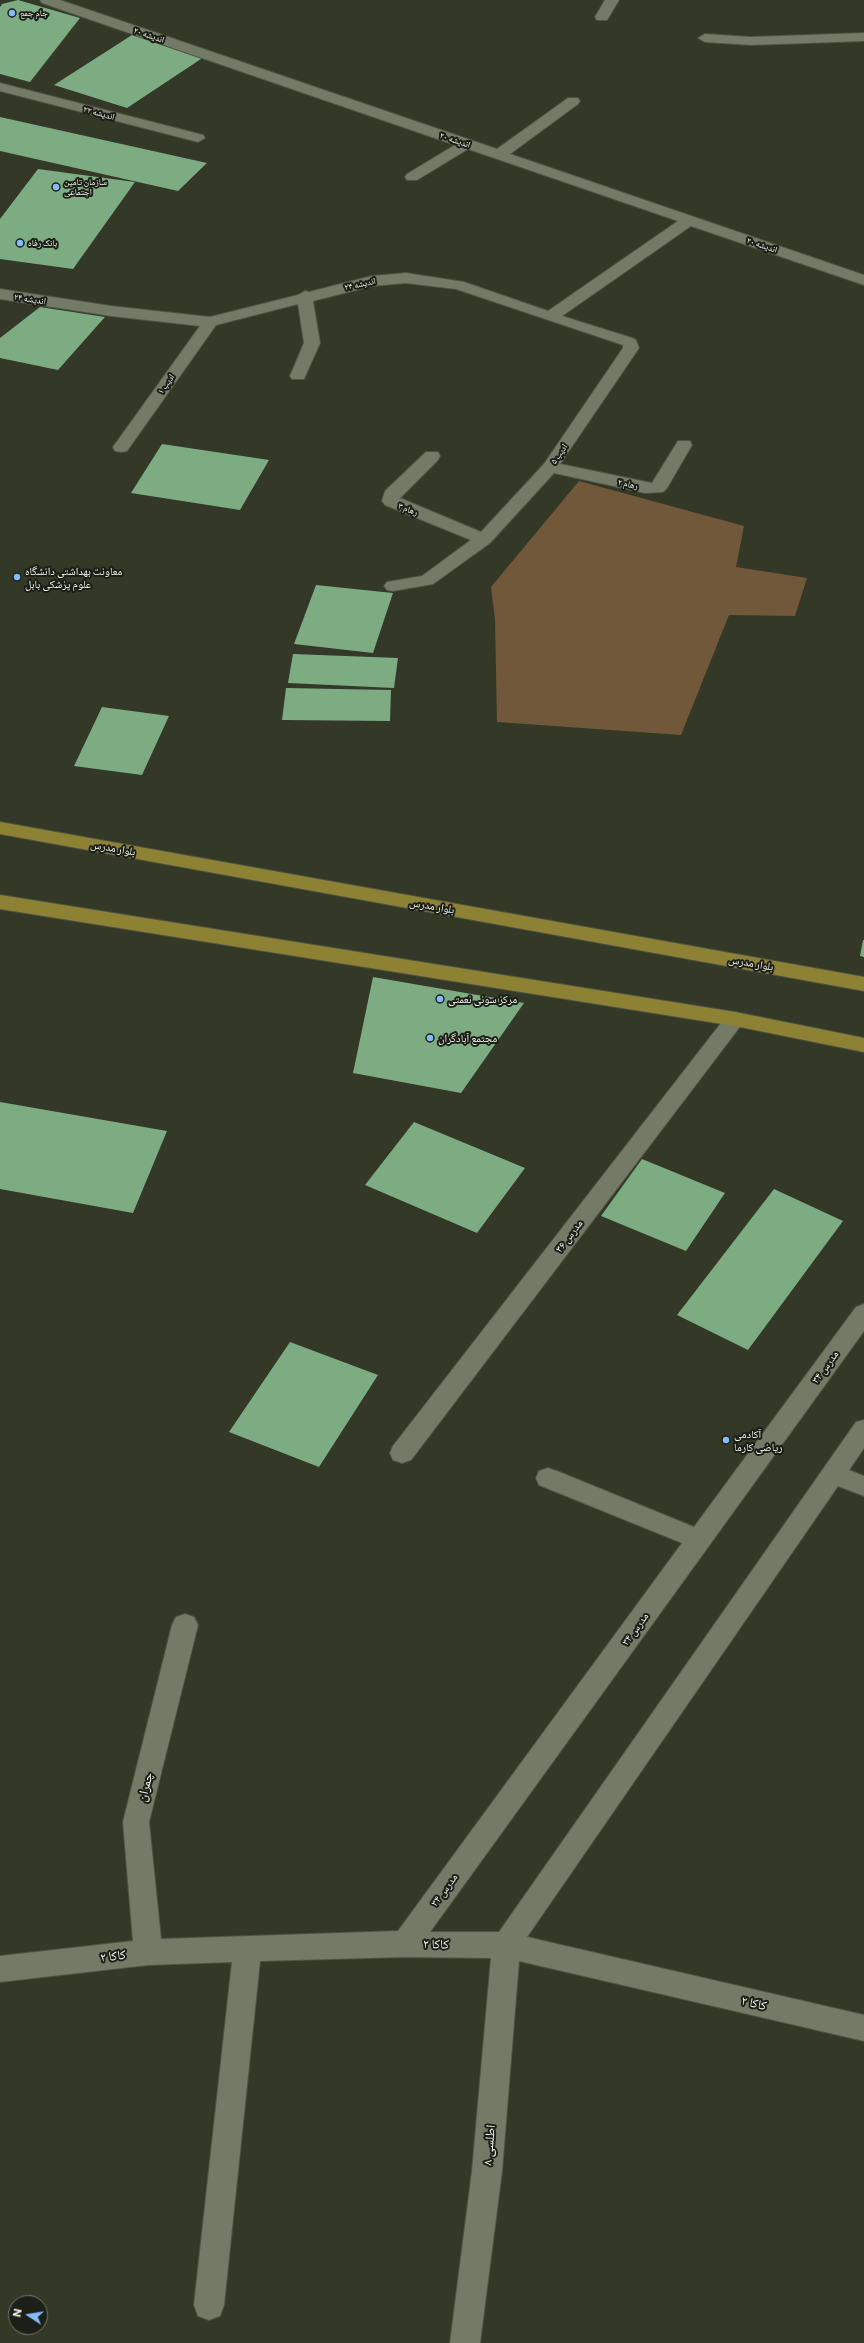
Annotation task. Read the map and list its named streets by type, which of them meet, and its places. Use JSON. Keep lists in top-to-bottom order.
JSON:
{
  "streets": {
    "main road": ["بلوار مدرس"],
    "street": [
      "اندیشه ۲۰",
      "اندیشه ۲۲",
      "اندیشه ۲۴",
      "ادیب ۱",
      "ادیب ۵",
      "رهام ۲",
      "رهام ۳",
      "مدرس ۳۶",
      "مدرس ۳۴",
      "چمران",
      "کاکا ۲",
      "اطلسی ۸"
    ]
  },
  "crossings": [
    ["اندیشه ۲۴", "ادیب ۱"],
    ["اندیشه ۲۴", "ادیب ۵"],
    ["ادیب ۵", "رهام ۲"],
    ["ادیب ۵", "رهام ۳"],
    ["مدرس ۳۴", "کاکا ۲"],
    ["چمران", "کاکا ۲"],
    ["کاکا ۲", "اطلسی ۸"]
  ],
  "places": [
    "جام جمع",
    "سازمان تامین اجتماعی",
    "بانک رفاه",
    "معاونت بهداشتی دانشگاه علوم پزشکی بابل",
    "مرکز سونی نعمتی",
    "مجتمع آبادگران",
    "آکادمی ریاضی کارما"
  ],
  "north": "left"
}
